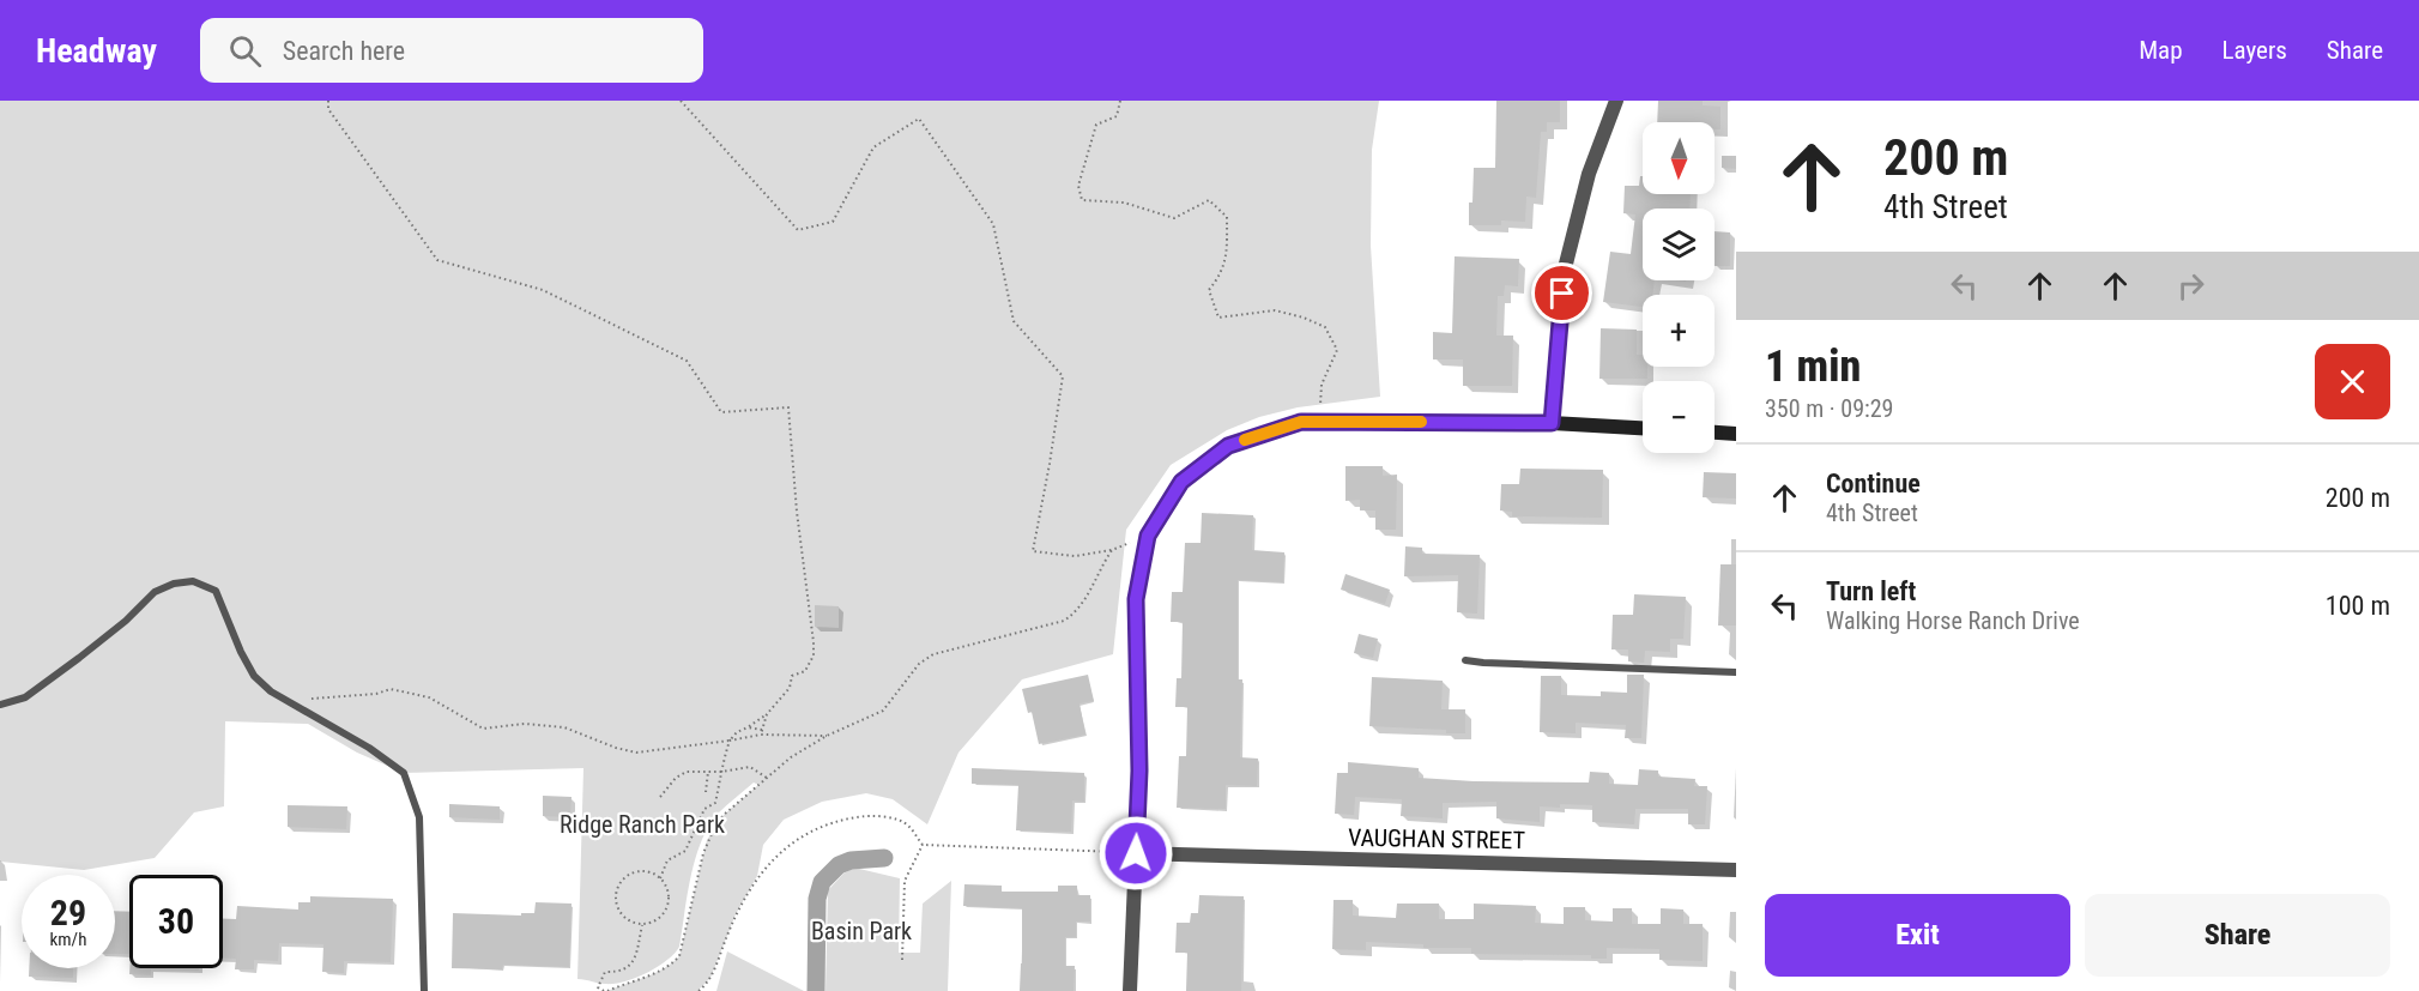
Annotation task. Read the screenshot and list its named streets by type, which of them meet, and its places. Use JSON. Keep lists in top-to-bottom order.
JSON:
{
  "streets": {
    "street": ["VAUGHAN STREET"]
  },
  "parks": ["Ridge Ranch Park", "Basin Park"],
  "north": "bottom",
  "page": {
    "header": "Headway",
    "search": "Search here",
    "nav": ["Map", "Layers", "Share"],
    "turn": ["200 m", "4th Street"],
    "map_buttons": ["+", "−"],
    "heading": ["1 min", "350 m · 09:29"],
    "list": [
      {
        "name": "Continue",
        "note": "4th Street",
        "value": "200 m"
      },
      {
        "name": "Turn left",
        "note": "Walking Horse Ranch Drive",
        "value": "100 m"
      }
    ],
    "speed": "29 km/h",
    "limit": "30",
    "buttons": ["Exit", "Share"]
  }
}
